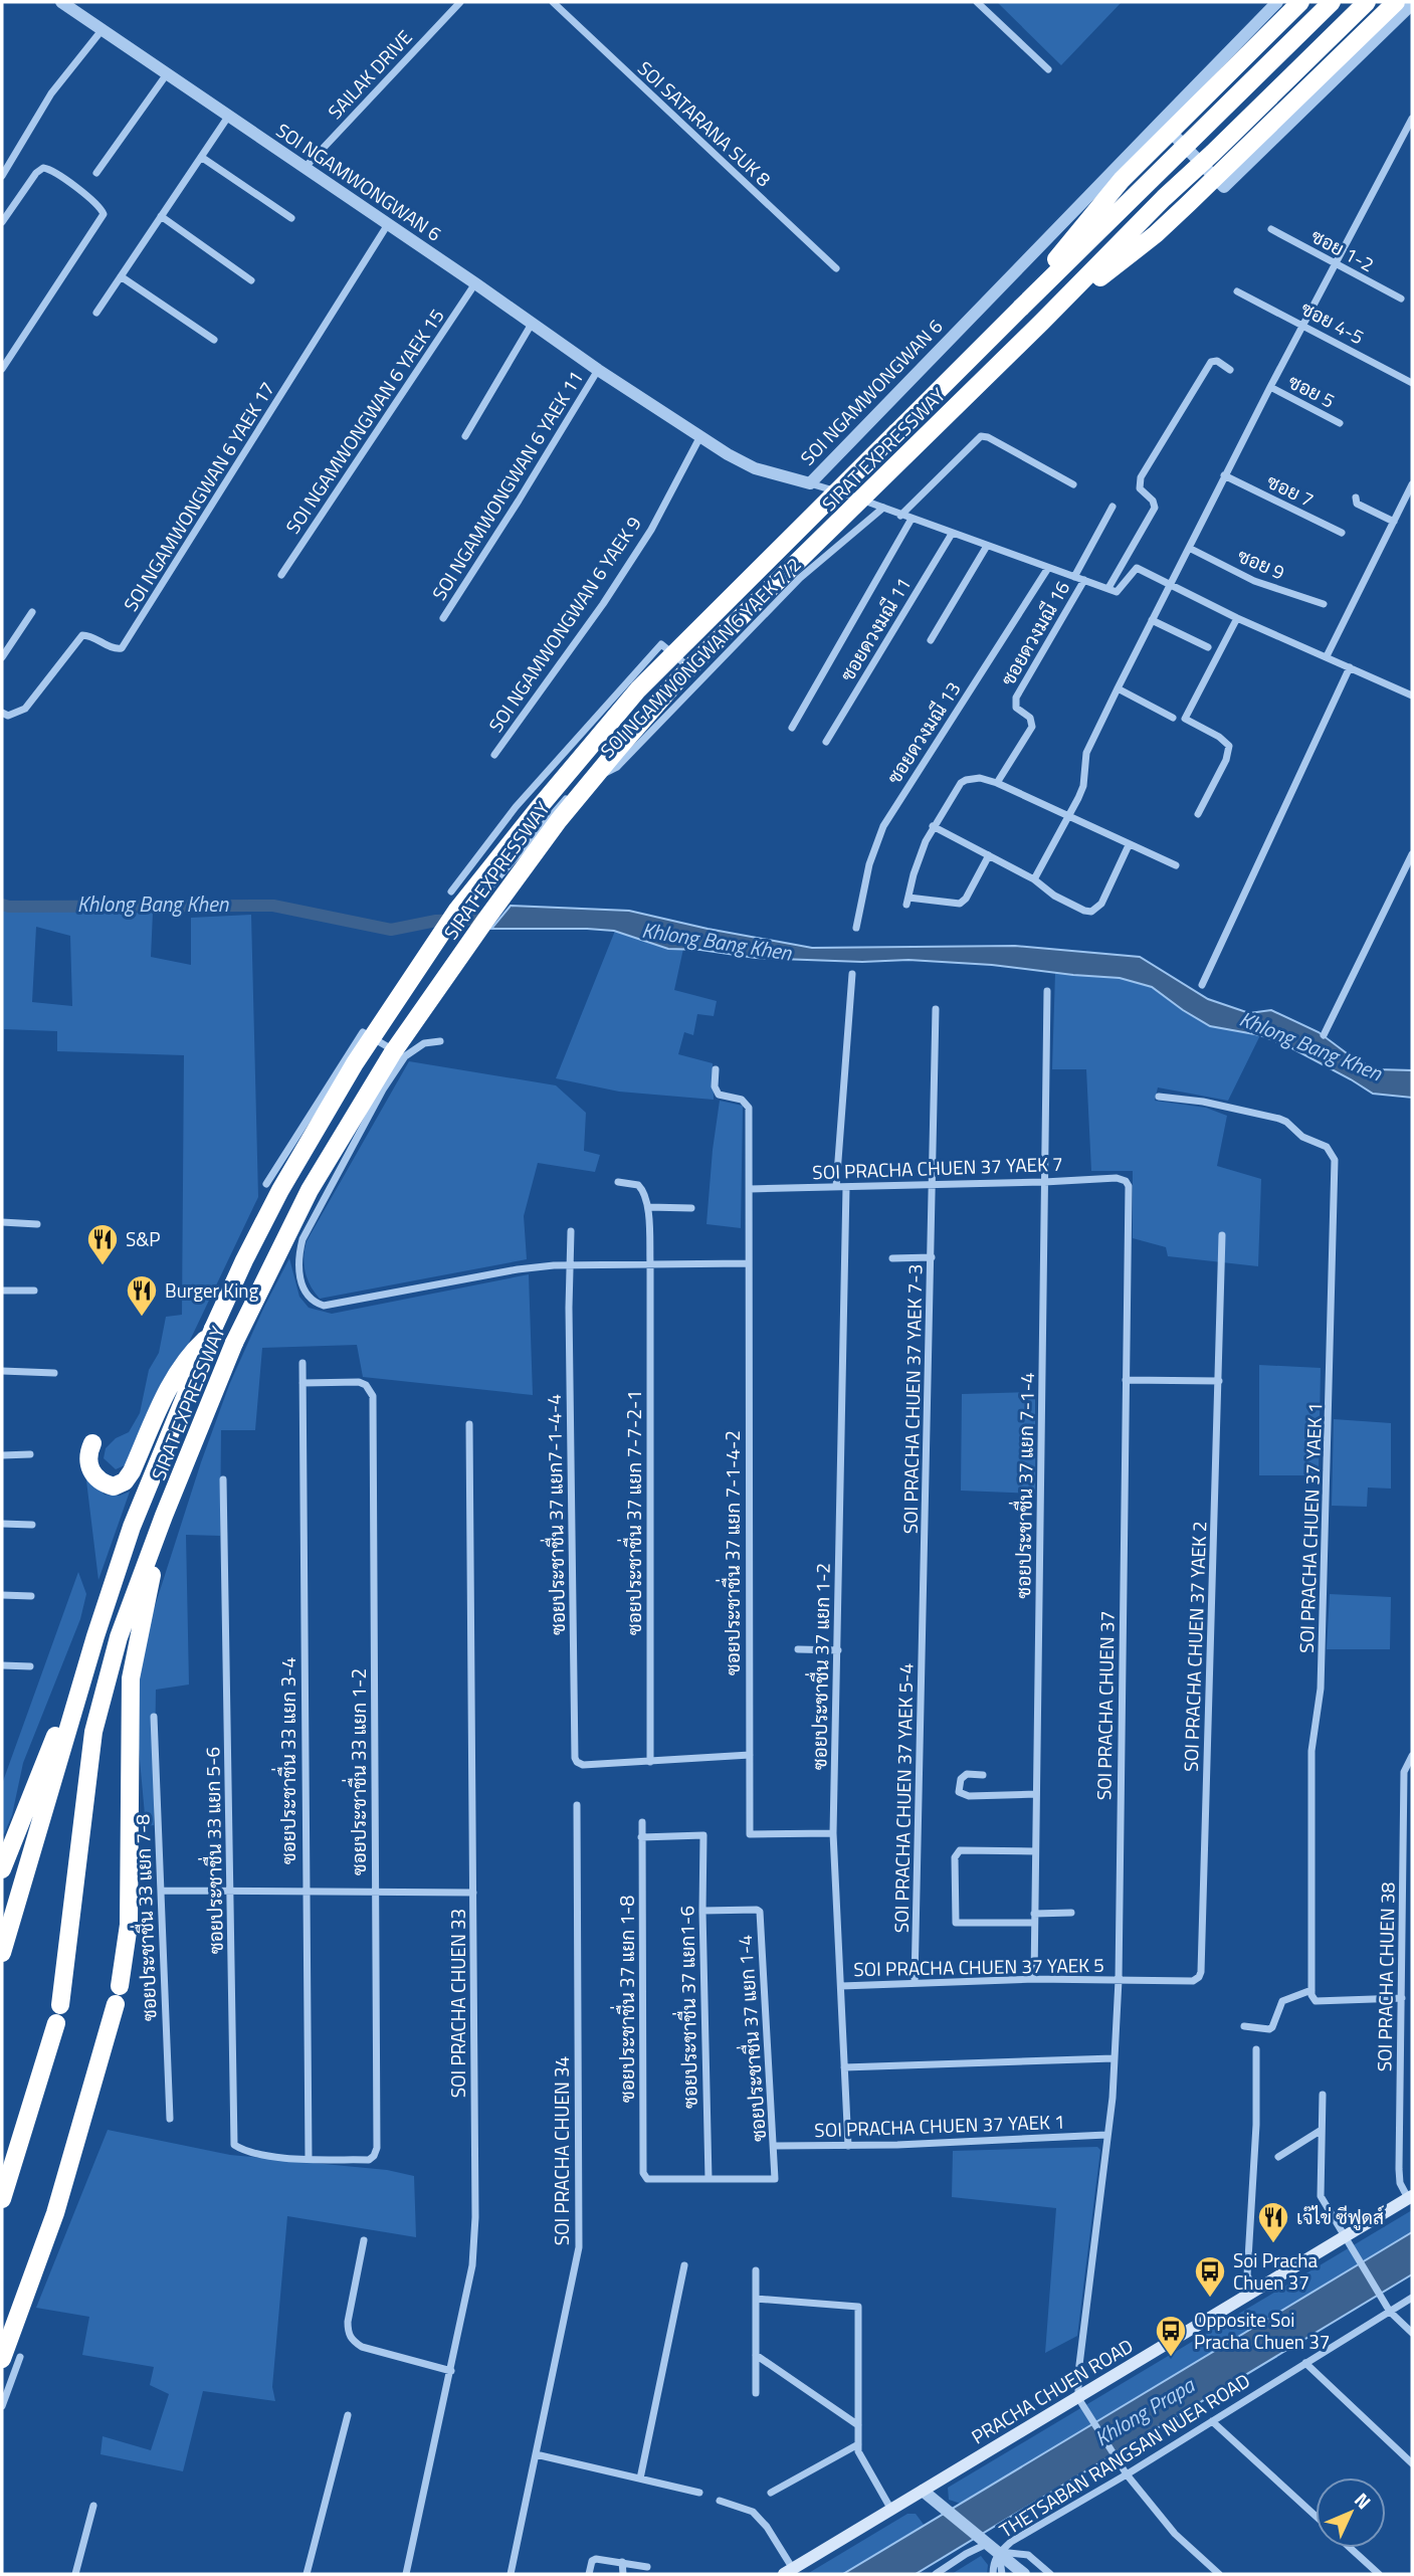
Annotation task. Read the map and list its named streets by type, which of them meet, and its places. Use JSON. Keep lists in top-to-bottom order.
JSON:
{
  "streets": {
    "highway": ["SIRAT EXPRESSWAY"],
    "main road": ["PRACHA CHUEN ROAD"],
    "street": [
      "SAILAK DRIVE",
      "SOI SATARANA SUK 8",
      "SOI NGAMWONGWAN 6",
      "ซอย 1-2",
      "ซอย 4-5",
      "ซอย 5",
      "SOI NGAMWONGWAN 6 YAEK 15",
      "SOI NGAMWONGWAN 6 YAEK 11",
      "ซอย 7",
      "SOI NGAMWONGWAN 6 YAEK 17",
      "ซอย 9",
      "SOI NGAMWONGWAN 6 YAEK 9",
      "ซอยดวงมณี 11",
      "ซอยดวงมณี 16",
      "SOI NGAMWONGWAN 6 YAEK 7/2",
      "ซอยดวงมณี 13",
      "SOI PRACHA CHUEN 37 YAEK 7",
      "SOI PRACHA CHUEN 37 YAEK 7-3",
      "ซอยประชาชื่น 37 แยก 7-1-4",
      "ซอยประชาชื่น 37 แยก 7-7-2-1",
      "ซอยประชาชื่น 37 แยก7-1-4-4",
      "SOI PRACHA CHUEN 37 YAEK 1",
      "ซอยประชาชื่น 37 แยก 7-1-4-2",
      "SOI PRACHA CHUEN 37 YAEK 2",
      "ซอยประชาชื่น 37 แยก 1-2",
      "SOI PRACHA CHUEN 37",
      "ซอยประชาชื่น 33 แยก 3-4",
      "ซอยประชาชื่น 33 แยก 1-2",
      "SOI PRACHA CHUEN 37 YAEK 5-4",
      "ซอยประชาชื่น 33 แยก 5-6",
      "ซอยประชาชื่น 33 แยก 7-8",
      "SOI PRACHA CHUEN 37 YAEK 5",
      "SOI PRACHA CHUEN 38",
      "ซอยประชาชื่น 37 แยก 1-8",
      "SOI PRACHA CHUEN 33",
      "ซอยประชาชื่น 37 แยก1-6",
      "ซอยประชาชื่น 37 แยก 1-4",
      "SOI PRACHA CHUEN 34",
      "THETSABAN RANGSAN NUEA ROAD"
    ]
  },
  "crossings": [
    ["SAILAK DRIVE", "SOI NGAMWONGWAN 6"],
    ["SOI NGAMWONGWAN 6", "SOI NGAMWONGWAN 6 YAEK 15"],
    ["SOI NGAMWONGWAN 6", "SOI NGAMWONGWAN 6 YAEK 11"],
    ["SOI NGAMWONGWAN 6", "SOI NGAMWONGWAN 6 YAEK 17"],
    ["SOI NGAMWONGWAN 6", "SOI NGAMWONGWAN 6 YAEK 9"],
    ["SOI PRACHA CHUEN 37 YAEK 7", "SOI PRACHA CHUEN 37 YAEK 7-3"],
    ["SOI PRACHA CHUEN 37 YAEK 7", "ซอยประชาชื่น 37 แยก 7-1-4"],
    ["SOI PRACHA CHUEN 37 YAEK 7", "ซอยประชาชื่น 37 แยก 7-1-4-2"],
    ["SOI PRACHA CHUEN 37 YAEK 7", "ซอยประชาชื่น 37 แยก 1-2"],
    ["SOI PRACHA CHUEN 37 YAEK 7", "SOI PRACHA CHUEN 37"],
    ["SOI PRACHA CHUEN 37 YAEK 7-3", "SOI PRACHA CHUEN 37 YAEK 5-4"],
    ["ซอยประชาชื่น 37 แยก 7-1-4", "SOI PRACHA CHUEN 37 YAEK 5"],
    ["ซอยประชาชื่น 37 แยก 7-7-2-1", "ซอยประชาชื่น 37 แยก7-1-4-4"],
    ["SOI PRACHA CHUEN 37 YAEK 1", "ซอยประชาชื่น 37 แยก 1-2"],
    ["SOI PRACHA CHUEN 37 YAEK 1", "SOI PRACHA CHUEN 37"],
    ["SOI PRACHA CHUEN 37 YAEK 1", "ซอยประชาชื่น 37 แยก 1-4"],
    ["ซอยประชาชื่น 37 แยก 7-1-4-2", "ซอยประชาชื่น 37 แยก 1-2"],
    ["SOI PRACHA CHUEN 37 YAEK 2", "SOI PRACHA CHUEN 37"],
    ["SOI PRACHA CHUEN 37 YAEK 2", "SOI PRACHA CHUEN 37 YAEK 5"],
    ["ซอยประชาชื่น 37 แยก 1-2", "SOI PRACHA CHUEN 37 YAEK 5"],
    ["SOI PRACHA CHUEN 37", "SOI PRACHA CHUEN 37 YAEK 5"],
    ["SOI PRACHA CHUEN 37", "PRACHA CHUEN ROAD"],
    ["ซอยประชาชื่น 33 แยก 3-4", "ซอยประชาชื่น 33 แยก 1-2"],
    ["ซอยประชาชื่น 33 แยก 3-4", "ซอยประชาชื่น 33 แยก 5-6"],
    ["ซอยประชาชื่น 33 แยก 1-2", "ซอยประชาชื่น 33 แยก 5-6"],
    ["SOI PRACHA CHUEN 37 YAEK 5-4", "SOI PRACHA CHUEN 37 YAEK 5"],
    ["SOI PRACHA CHUEN 38", "PRACHA CHUEN ROAD"],
    ["ซอยประชาชื่น 37 แยก 1-8", "ซอยประชาชื่น 37 แยก1-6"],
    ["ซอยประชาชื่น 37 แยก 1-8", "ซอยประชาชื่น 37 แยก 1-4"],
    ["ซอยประชาชื่น 37 แยก1-6", "ซอยประชาชื่น 37 แยก 1-4"]
  ],
  "water": ["Khlong Bang Khen", "Khlong Prapa"],
  "places": {
    "restaurant": ["S&P", "Burger King", "เจ๊ไข่ ซีฟูดส์"],
    "bus stop": ["Soi Pracha Chuen 37", "Opposite Soi Pracha Chuen 37"]
  },
  "north": "top right"
}
